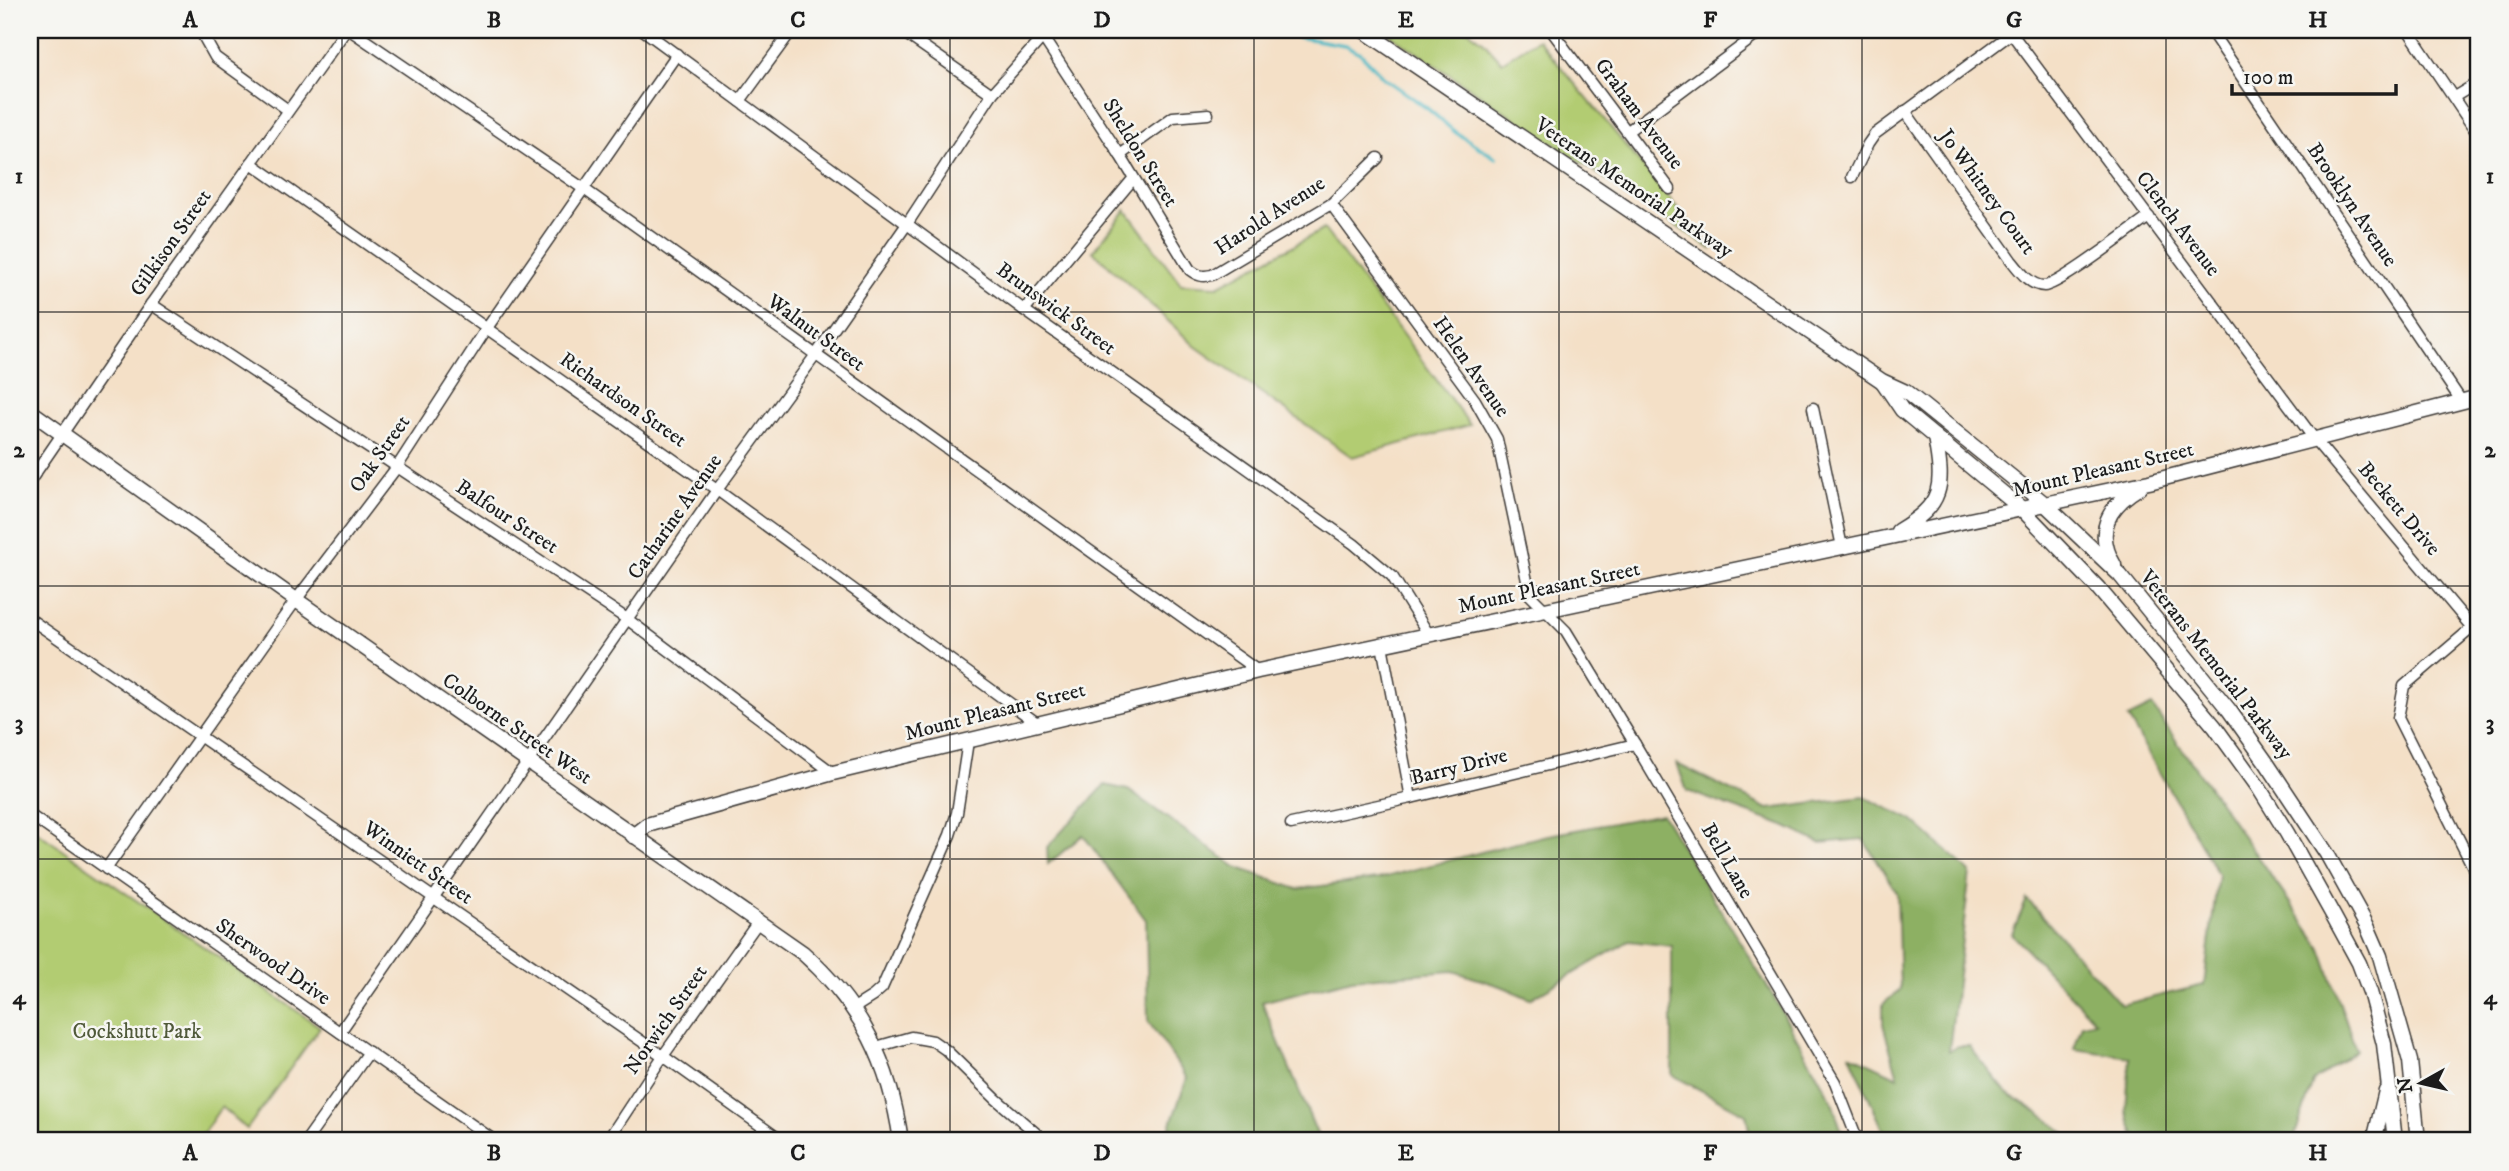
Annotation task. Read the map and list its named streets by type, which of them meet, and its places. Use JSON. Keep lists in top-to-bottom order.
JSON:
{
  "streets": {
    "main road": ["Veterans Memorial Parkway", "Mount Pleasant Street", "Colborne Street West"],
    "street": [
      "Graham Avenue",
      "Sheldon Street",
      "Jo Whitney Court",
      "Brooklyn Avenue",
      "Harold Avenue",
      "Clench Avenue",
      "Gilkison Street",
      "Brunswick Street",
      "Walnut Street",
      "Helen Avenue",
      "Richardson Street",
      "Oak Street",
      "Beckett Drive",
      "Balfour Street",
      "Catharine Avenue",
      "Barry Drive",
      "Bell Lane",
      "Winniett Street",
      "Sherwood Drive",
      "Norwich Street"
    ]
  },
  "crossings": [
    ["Sheldon Street", "Harold Avenue"],
    ["Sheldon Street", "Catharine Avenue"],
    ["Veterans Memorial Parkway", "Mount Pleasant Street"],
    ["Jo Whitney Court", "Clench Avenue"],
    ["Brooklyn Avenue", "Mount Pleasant Street"],
    ["Harold Avenue", "Helen Avenue"],
    ["Clench Avenue", "Mount Pleasant Street"],
    ["Clench Avenue", "Beckett Drive"],
    ["Gilkison Street", "Walnut Street"],
    ["Gilkison Street", "Richardson Street"],
    ["Gilkison Street", "Balfour Street"],
    ["Gilkison Street", "Colborne Street West"],
    ["Brunswick Street", "Oak Street"],
    ["Brunswick Street", "Mount Pleasant Street"],
    ["Brunswick Street", "Catharine Avenue"],
    ["Walnut Street", "Oak Street"],
    ["Walnut Street", "Mount Pleasant Street"],
    ["Walnut Street", "Catharine Avenue"],
    ["Helen Avenue", "Mount Pleasant Street"],
    ["Helen Avenue", "Bell Lane"],
    ["Richardson Street", "Oak Street"],
    ["Richardson Street", "Mount Pleasant Street"],
    ["Richardson Street", "Catharine Avenue"],
    ["Oak Street", "Balfour Street"],
    ["Oak Street", "Colborne Street West"],
    ["Oak Street", "Winniett Street"],
    ["Oak Street", "Sherwood Drive"],
    ["Mount Pleasant Street", "Beckett Drive"],
    ["Mount Pleasant Street", "Balfour Street"],
    ["Mount Pleasant Street", "Colborne Street West"],
    ["Mount Pleasant Street", "Bell Lane"],
    ["Balfour Street", "Catharine Avenue"],
    ["Catharine Avenue", "Colborne Street West"],
    ["Catharine Avenue", "Winniett Street"],
    ["Catharine Avenue", "Sherwood Drive"],
    ["Colborne Street West", "Norwich Street"],
    ["Barry Drive", "Bell Lane"],
    ["Winniett Street", "Norwich Street"]
  ],
  "parks": ["Cockshutt Park"],
  "scale_bar": "100 m",
  "north": "left",
  "grid": {
    "columns": [
      "A",
      "B",
      "C",
      "D",
      "E",
      "F",
      "G",
      "H"
    ],
    "rows": [
      "1",
      "2",
      "3",
      "4"
    ]
  }
}
